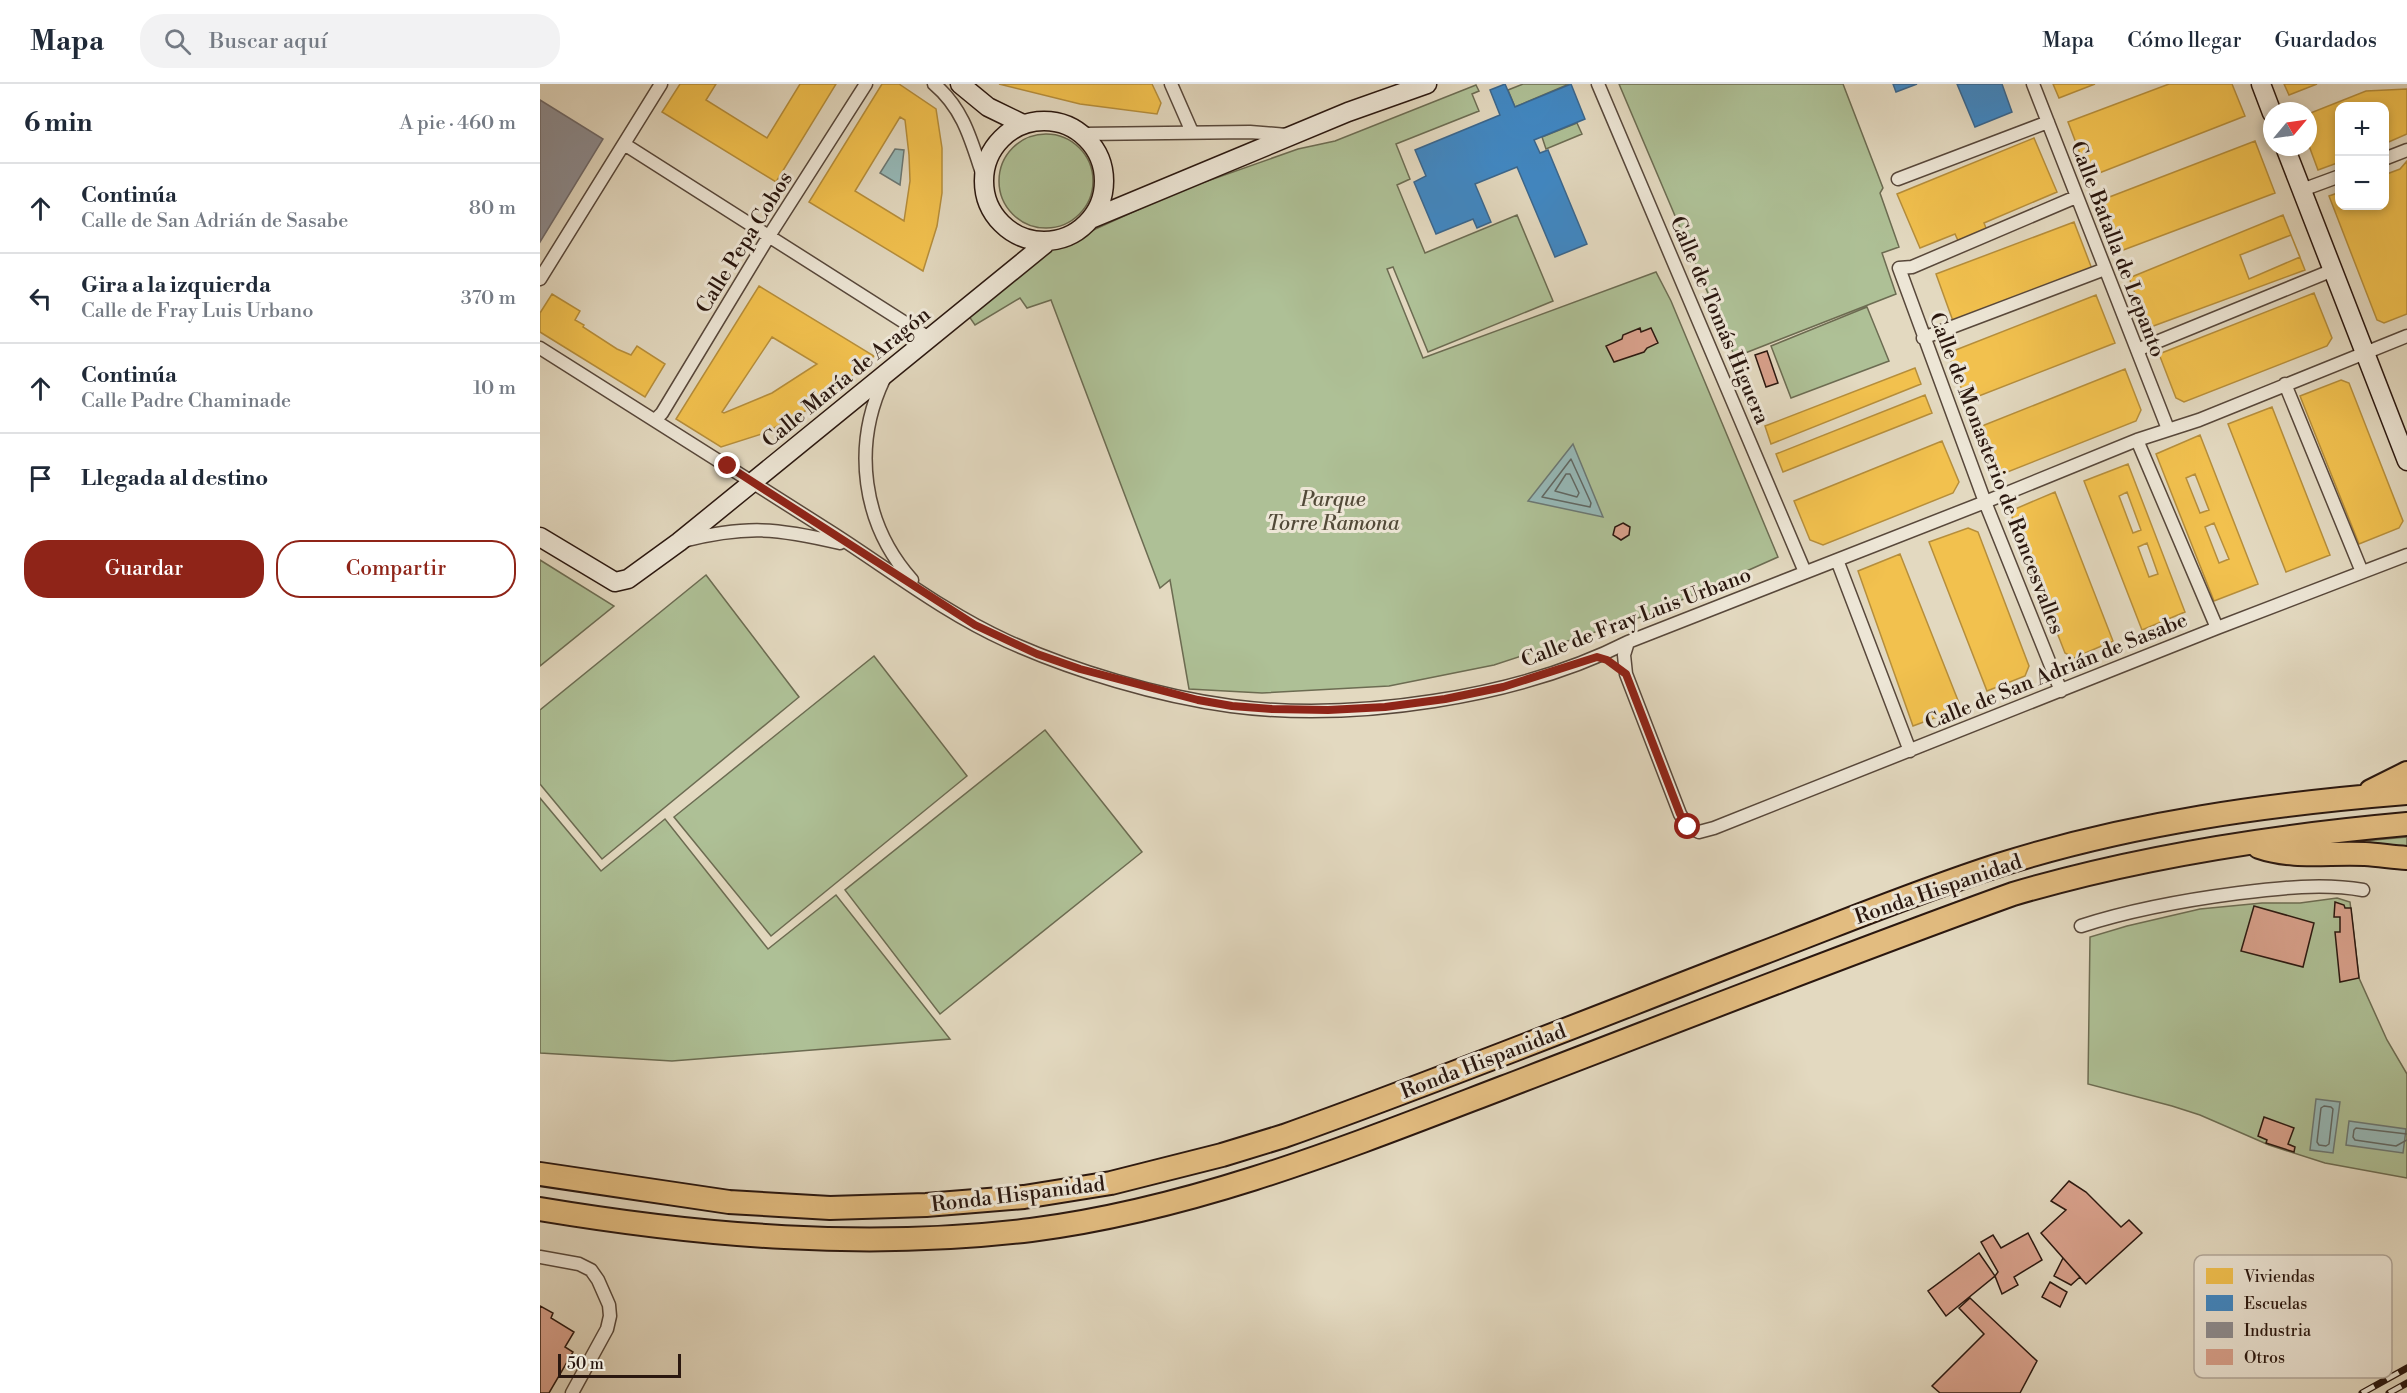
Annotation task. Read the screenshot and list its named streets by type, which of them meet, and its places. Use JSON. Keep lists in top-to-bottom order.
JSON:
{
  "streets": {
    "highway": ["Ronda Hispanidad"],
    "street": [
      "Calle Pepa Cobos",
      "Calle Batalla de Lepanto",
      "Calle de Tomás Higuera",
      "Calle María de Aragón",
      "Calle de Monasterio de Roncesvalles",
      "Calle de Fray Luis Urbano",
      "Calle de San Adrián de Sasabe"
    ]
  },
  "crossings": [
    ["Calle Pepa Cobos", "Calle de Fray Luis Urbano"],
    ["Calle Batalla de Lepanto", "Calle de Monasterio de Roncesvalles"],
    ["Calle Batalla de Lepanto", "Calle de Fray Luis Urbano"],
    ["Calle de Tomás Higuera", "Calle de Fray Luis Urbano"],
    ["Calle María de Aragón", "Calle de Fray Luis Urbano"],
    ["Calle de Monasterio de Roncesvalles", "Calle de Fray Luis Urbano"],
    ["Calle de Monasterio de Roncesvalles", "Calle de San Adrián de Sasabe"],
    ["Calle de Fray Luis Urbano", "Calle de San Adrián de Sasabe"]
  ],
  "parks": ["Parque Torre Ramona"],
  "legend": [
    "Viviendas",
    "Escuelas",
    "Industria",
    "Otros"
  ],
  "scale_bar": "50 m",
  "north": "top right",
  "page": {
    "header": "Mapa",
    "search": "Buscar aquí",
    "nav": ["Mapa", "Cómo llegar", "Guardados"],
    "heading": ["6 min", "A pie · 460 m"],
    "map_buttons": ["+", "−"],
    "list": [
      ["Continúa", "Calle de San Adrián de Sasabe", "80 m"],
      ["Gira a la izquierda", "Calle de Fray Luis Urbano", "370 m"],
      ["Continúa", "Calle Padre Chaminade", "10 m"],
      "Llegada al destino"
    ],
    "buttons": ["Guardar", "Compartir"],
    "scale": "50 m"
  }
}
